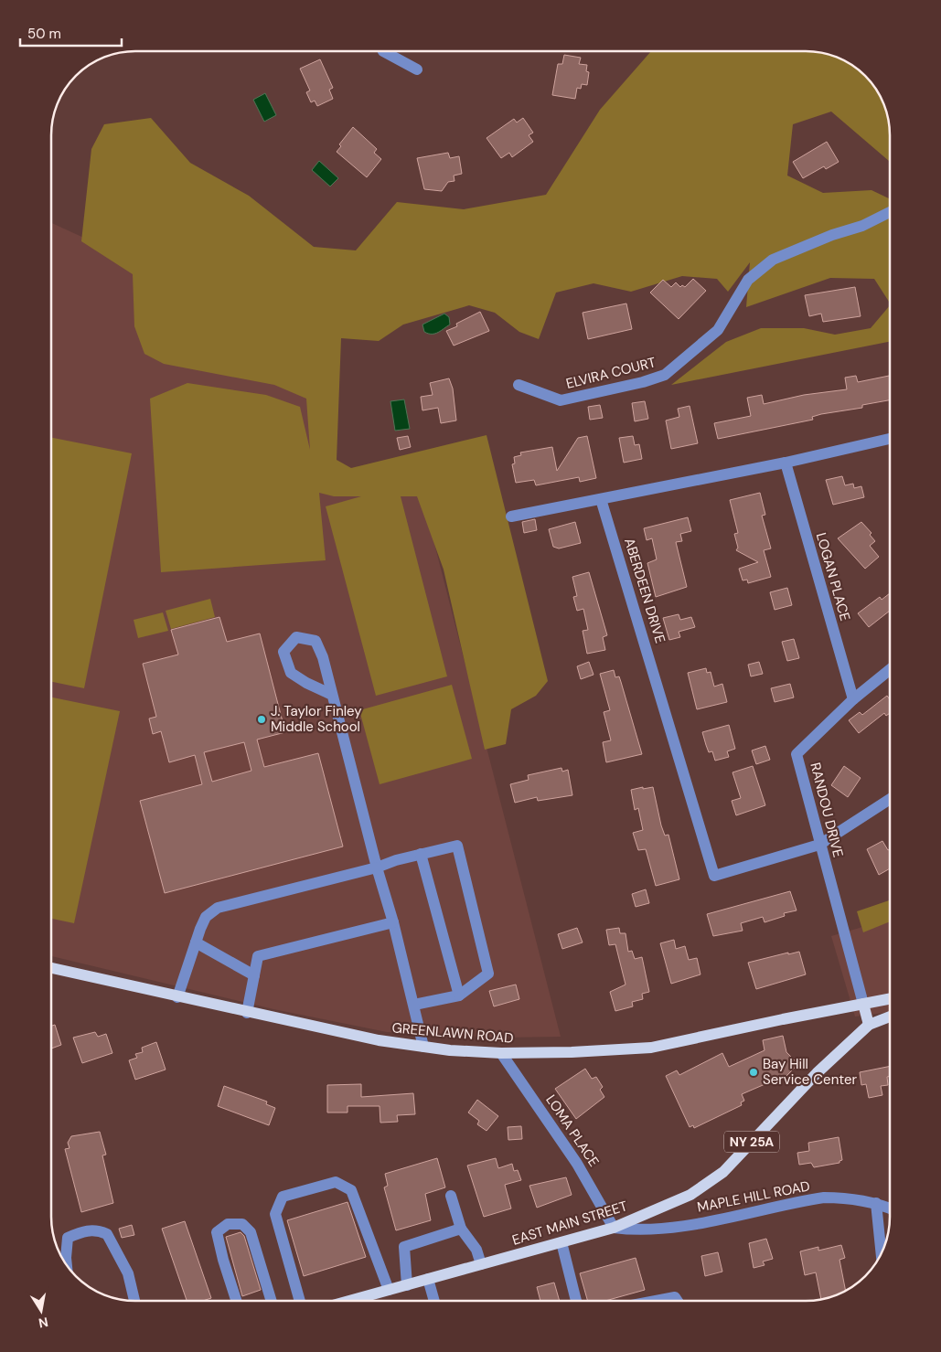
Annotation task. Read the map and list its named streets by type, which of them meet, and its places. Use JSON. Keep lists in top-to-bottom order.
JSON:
{
  "streets": {
    "main road": ["GREENLAWN ROAD", "NY 25A", "EAST MAIN STREET"],
    "street": [
      "ELVIRA COURT",
      "LOGAN PLACE",
      "ABERDEEN DRIVE",
      "RANDOU DRIVE",
      "LOMA PLACE",
      "MAPLE HILL ROAD"
    ]
  },
  "crossings": [
    ["LOGAN PLACE", "RANDOU DRIVE"],
    ["ABERDEEN DRIVE", "RANDOU DRIVE"],
    ["RANDOU DRIVE", "GREENLAWN ROAD"],
    ["GREENLAWN ROAD", "LOMA PLACE"],
    ["LOMA PLACE", "MAPLE HILL ROAD"],
    ["LOMA PLACE", "EAST MAIN STREET"],
    ["MAPLE HILL ROAD", "EAST MAIN STREET"]
  ],
  "places": ["J. Taylor Finley Middle School", "Bay Hill Service Center"],
  "scale_bar": "50 m",
  "north": "bottom"
}
